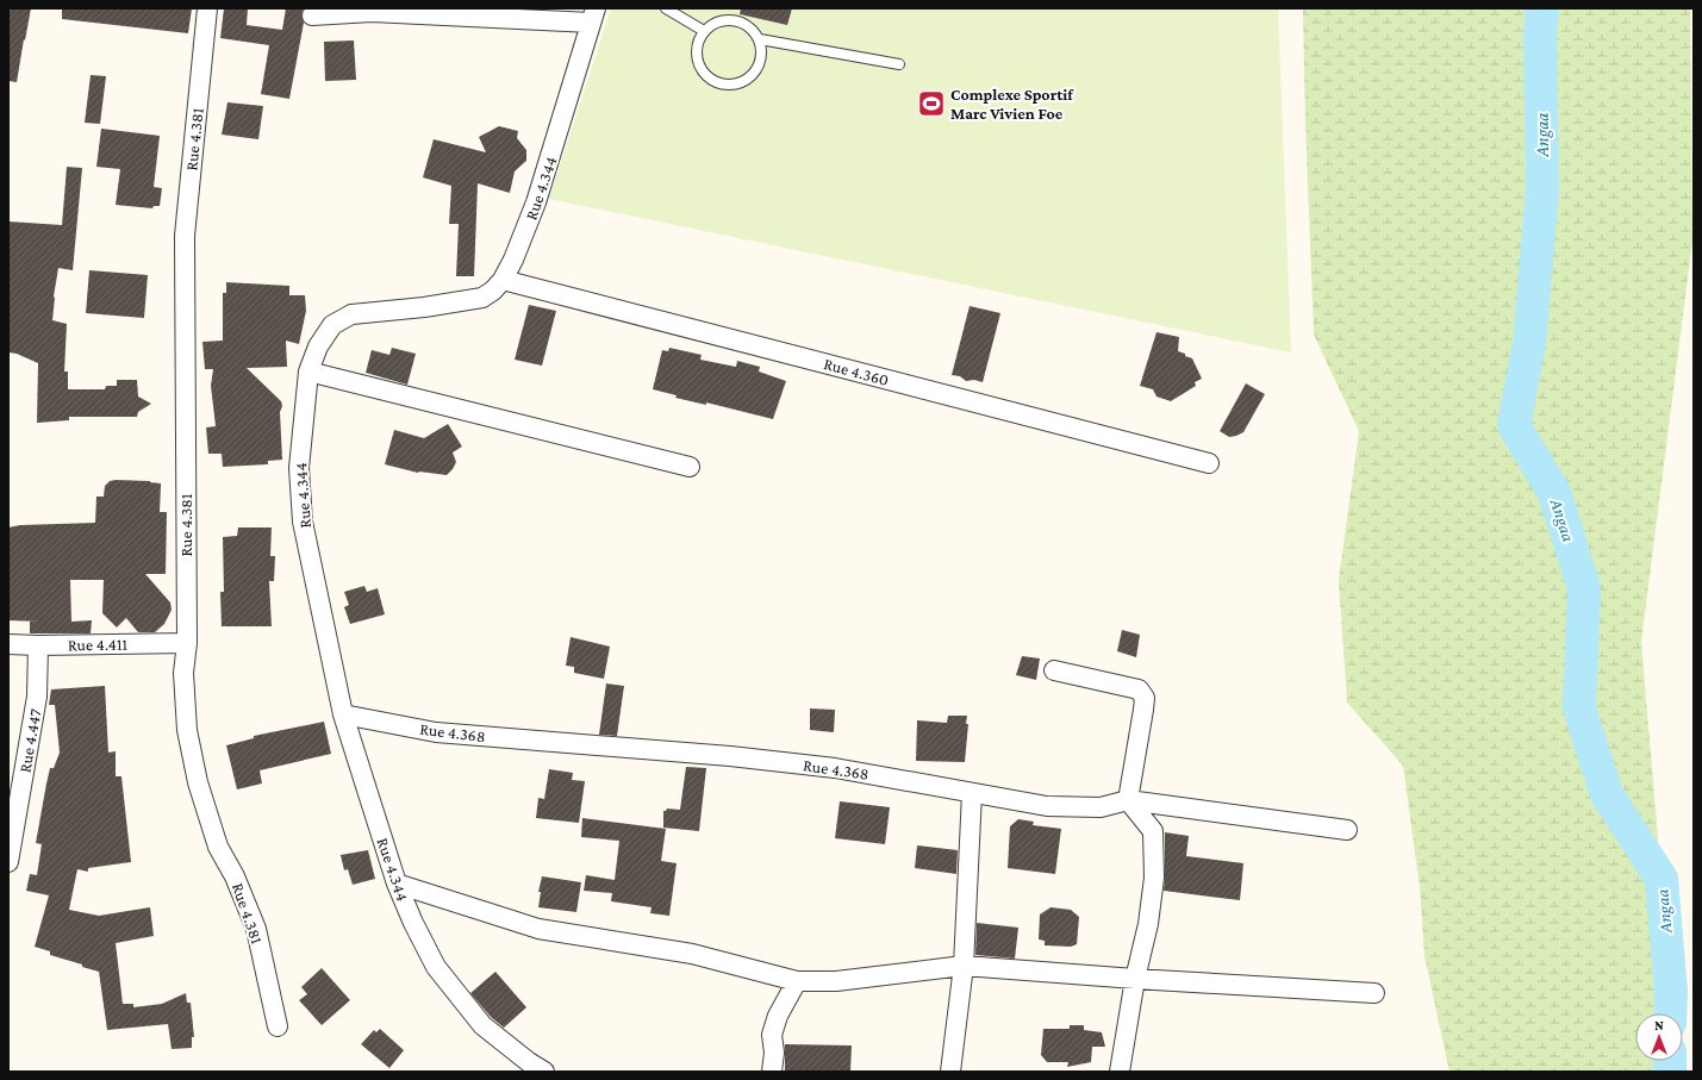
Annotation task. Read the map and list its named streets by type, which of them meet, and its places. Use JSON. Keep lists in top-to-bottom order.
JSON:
{
  "streets": {
    "street": [
      "Rue 4.381",
      "Rue 4.344",
      "Rue 4.360",
      "Rue 4.411",
      "Rue 4.368",
      "Rue 4.447"
    ]
  },
  "crossings": [
    ["Rue 4.381", "Rue 4.411"],
    ["Rue 4.344", "Rue 4.360"],
    ["Rue 4.344", "Rue 4.368"],
    ["Rue 4.411", "Rue 4.447"]
  ],
  "water": ["Angaa"],
  "places": {
    "sports": ["Complexe Sportif Marc Vivien Foe"]
  },
  "north": "top"
}
